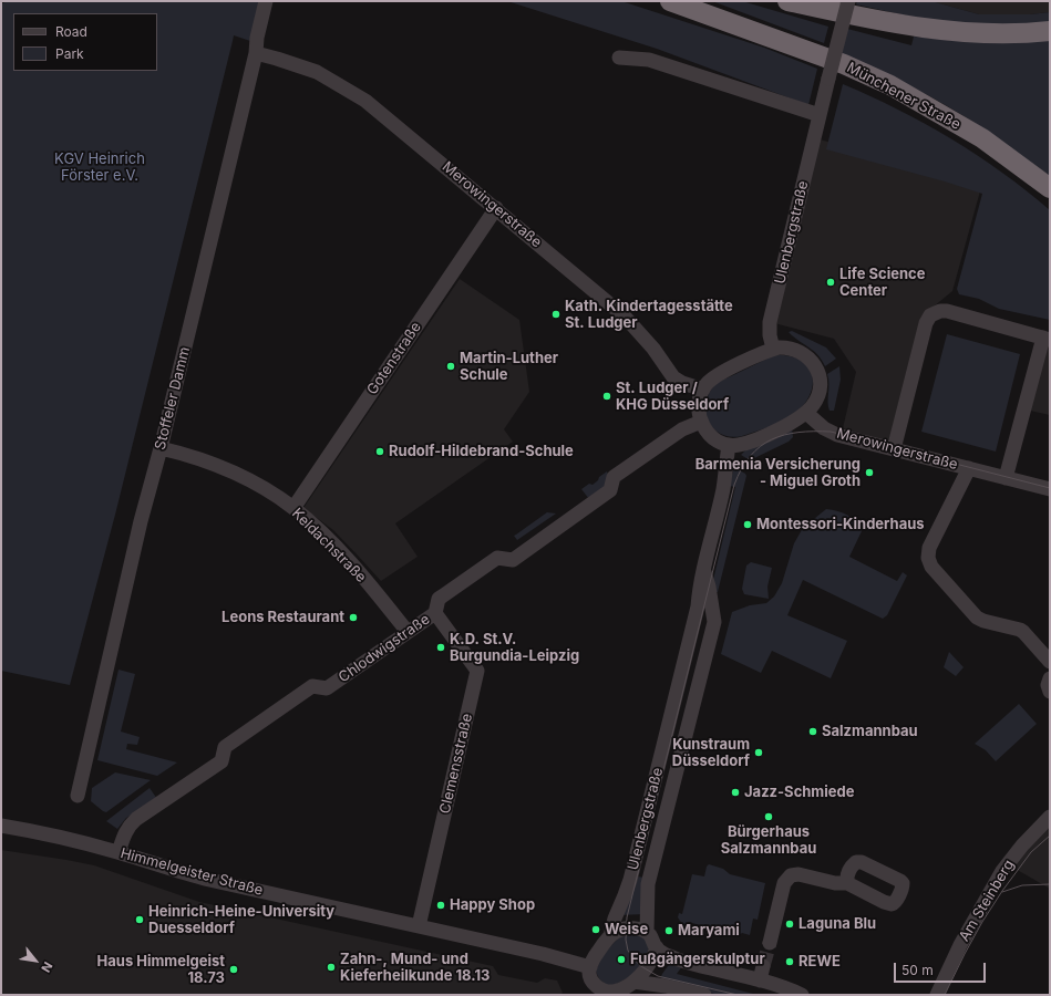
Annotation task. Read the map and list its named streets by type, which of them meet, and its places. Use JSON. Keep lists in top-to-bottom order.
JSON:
{
  "streets": {
    "highway": ["Münchener Straße"],
    "street": [
      "Merowingerstraße",
      "Ulenbergstraße",
      "Gotenstraße",
      "Stoffeler Damm",
      "Keldachstraße",
      "Chlodwigstraße",
      "Clemensstraße",
      "Himmelgeister Straße",
      "Am Steinberg"
    ]
  },
  "crossings": [
    ["Merowingerstraße", "Ulenbergstraße"],
    ["Merowingerstraße", "Gotenstraße"],
    ["Merowingerstraße", "Stoffeler Damm"],
    ["Merowingerstraße", "Chlodwigstraße"],
    ["Ulenbergstraße", "Chlodwigstraße"],
    ["Ulenbergstraße", "Himmelgeister Straße"],
    ["Gotenstraße", "Keldachstraße"],
    ["Stoffeler Damm", "Keldachstraße"],
    ["Keldachstraße", "Chlodwigstraße"],
    ["Chlodwigstraße", "Clemensstraße"],
    ["Chlodwigstraße", "Himmelgeister Straße"],
    ["Clemensstraße", "Himmelgeister Straße"]
  ],
  "parks": ["KGV Heinrich Förster e.V."],
  "places": [
    "Life Science Center",
    "Kath. Kindertagesstätte St. Ludger",
    "Martin-Luther Schule",
    "St. Ludger / KHG Düsseldorf",
    "Rudolf-Hildebrand-Schule",
    "Barmenia Versicherung - Miguel Groth",
    "Montessori-Kinderhaus",
    "Leons Restaurant",
    "K.D. St.V. Burgundia-Leipzig",
    "Salzmannbau",
    "Kunstraum Düsseldorf",
    "Jazz-Schmiede",
    "Bürgerhaus Salzmannbau",
    "Happy Shop",
    "Heinrich-Heine-University Duesseldorf",
    "Laguna Blu",
    "Weise",
    "Maryami",
    "Fußgängerskulptur",
    "REWE",
    "Zahn-, Mund- und Kieferheilkunde 18.13",
    "Haus Himmelgeist 18.73"
  ],
  "legend": ["Road", "Park"],
  "scale_bar": "50 m",
  "north": "bottom right"
}
